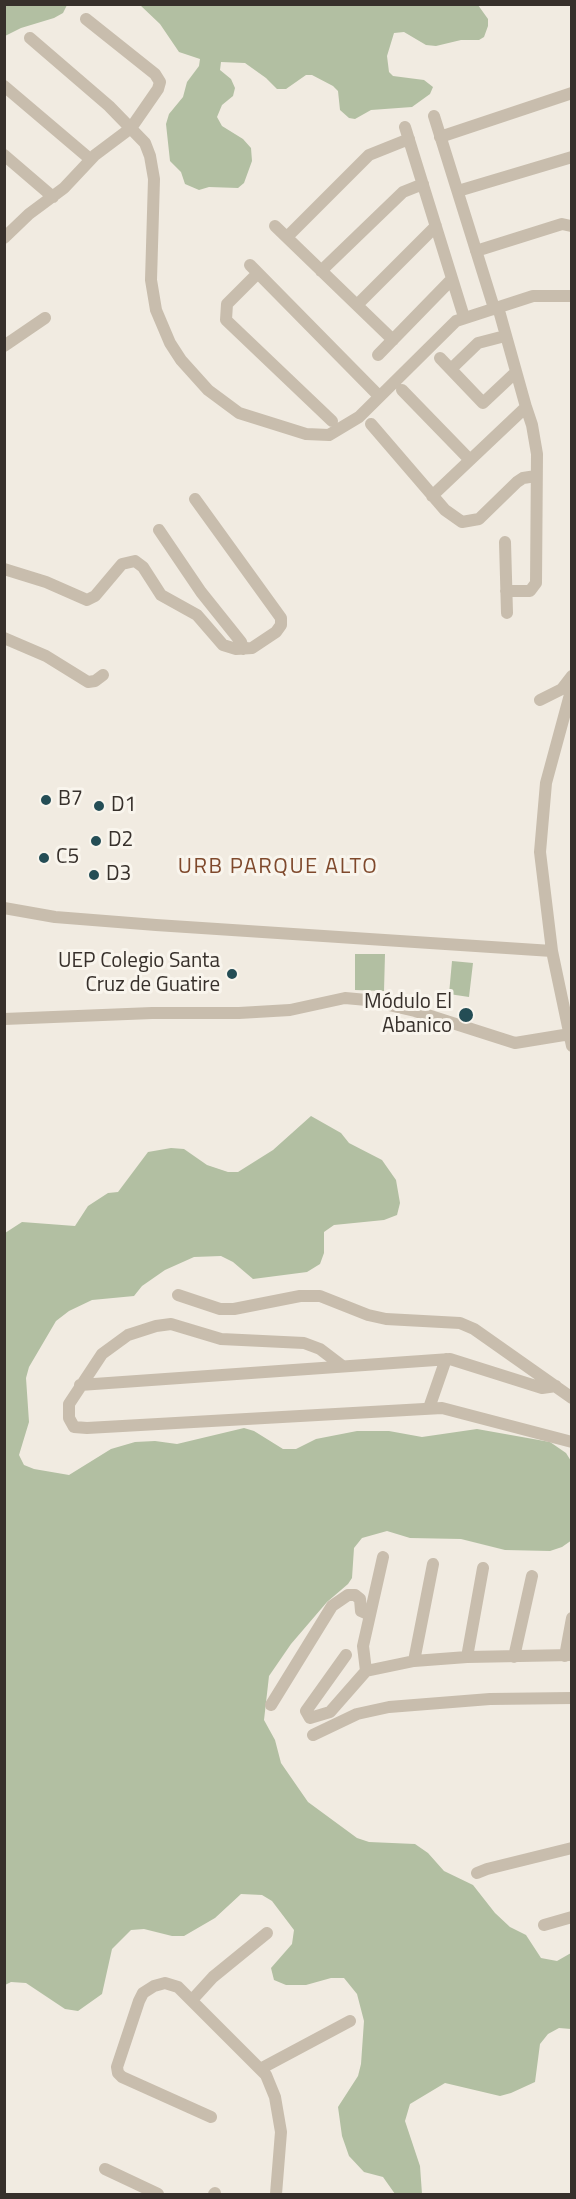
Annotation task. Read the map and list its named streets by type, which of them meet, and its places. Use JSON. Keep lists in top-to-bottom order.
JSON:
{
  "districts": ["URB PARQUE ALTO"],
  "places": [
    "B7",
    "D1",
    "D2",
    "C5",
    "D3",
    "UEP Colegio Santa Cruz de Guatire",
    "Módulo El Abanico"
  ]
}
